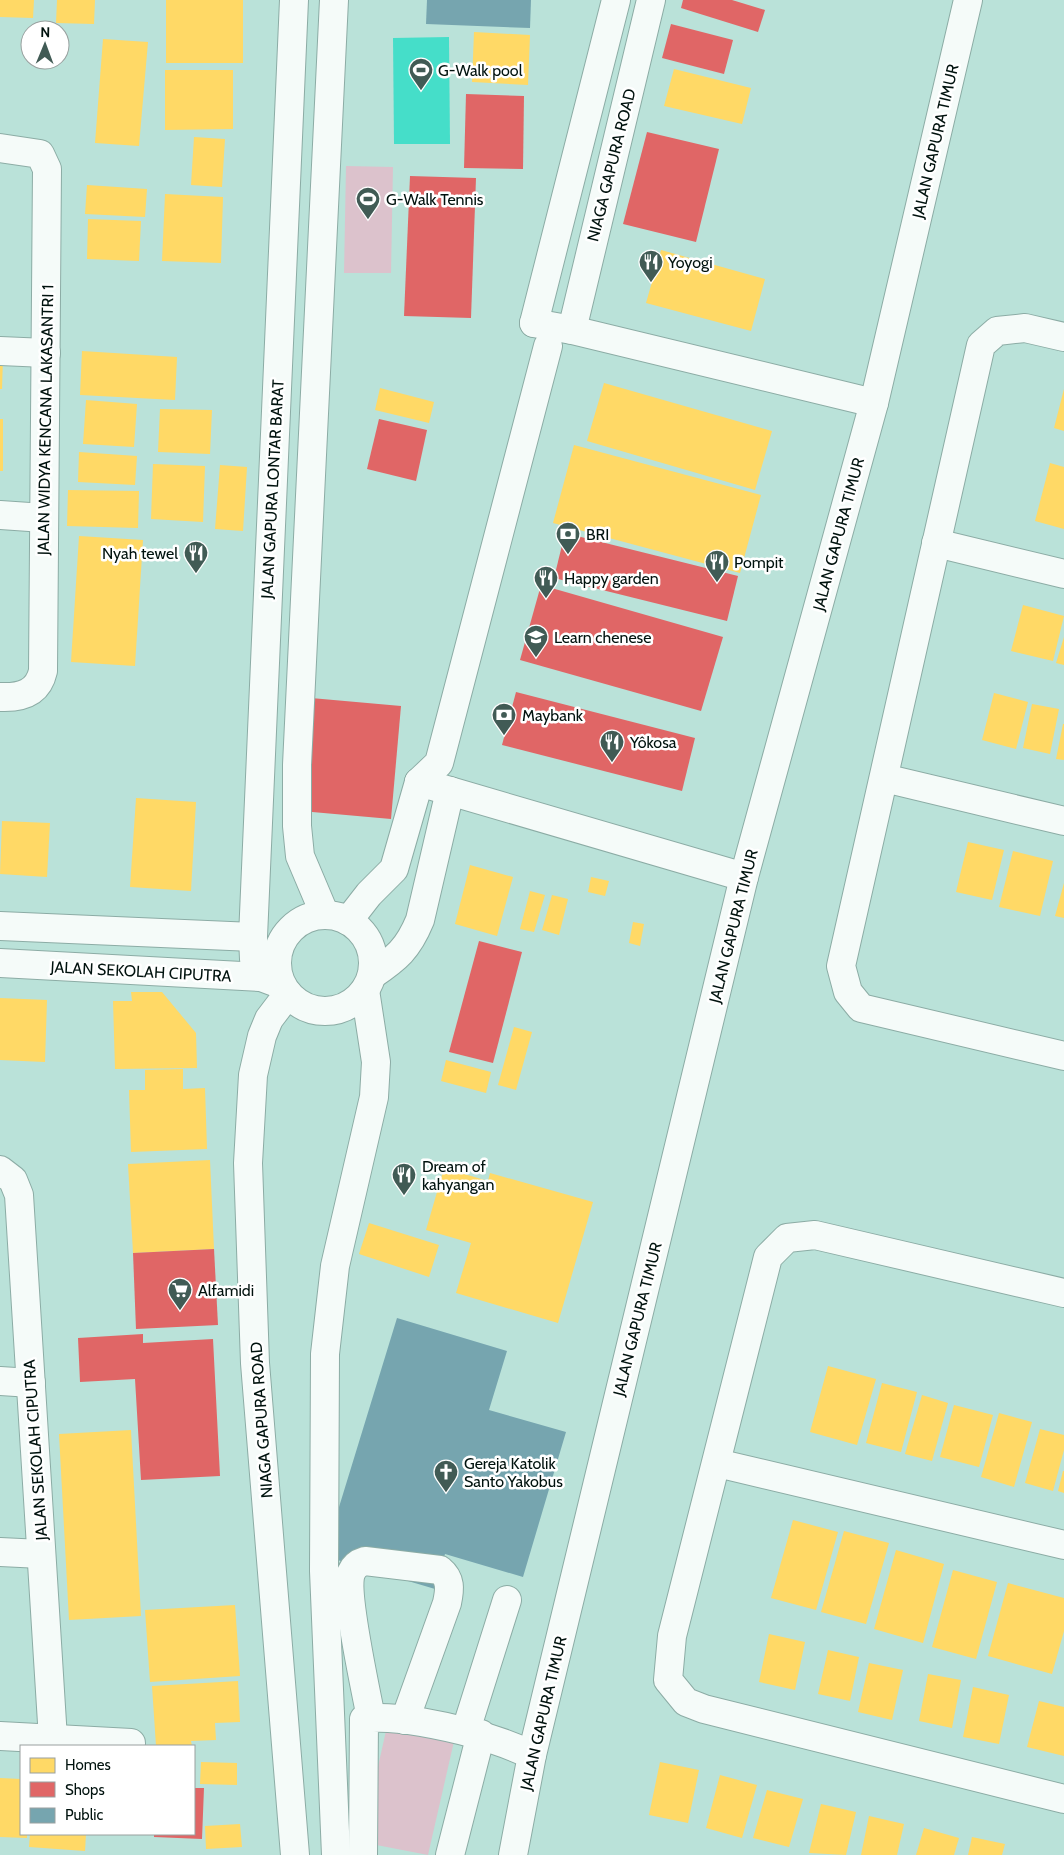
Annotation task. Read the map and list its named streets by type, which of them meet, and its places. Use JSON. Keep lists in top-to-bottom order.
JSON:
{
  "streets": {
    "street": [
      "JALAN GAPURA TIMUR",
      "NIAGA GAPURA ROAD",
      "JALAN WIDYA KENCANA LAKASANTRI 1",
      "JALAN GAPURA LONTAR BARAT",
      "JALAN SEKOLAH CIPUTRA"
    ]
  },
  "crossings": [
    ["NIAGA GAPURA ROAD", "JALAN GAPURA LONTAR BARAT"],
    ["NIAGA GAPURA ROAD", "JALAN SEKOLAH CIPUTRA"],
    ["JALAN GAPURA LONTAR BARAT", "JALAN SEKOLAH CIPUTRA"]
  ],
  "places": {
    "sports": ["G-Walk pool", "G-Walk Tennis"],
    "restaurant": [
      "Yoyogi",
      "Nyah tewel",
      "Pompit",
      "Happy garden",
      "Yôkosa",
      "Dream of kahyangan"
    ],
    "bank": ["BRI", "Maybank"],
    "school or university": ["Learn chenese"],
    "supermarket": ["Alfamidi"],
    "church": ["Gereja Katolik Santo Yakobus"]
  },
  "legend": ["Homes", "Shops", "Public"],
  "north": "top"
}
